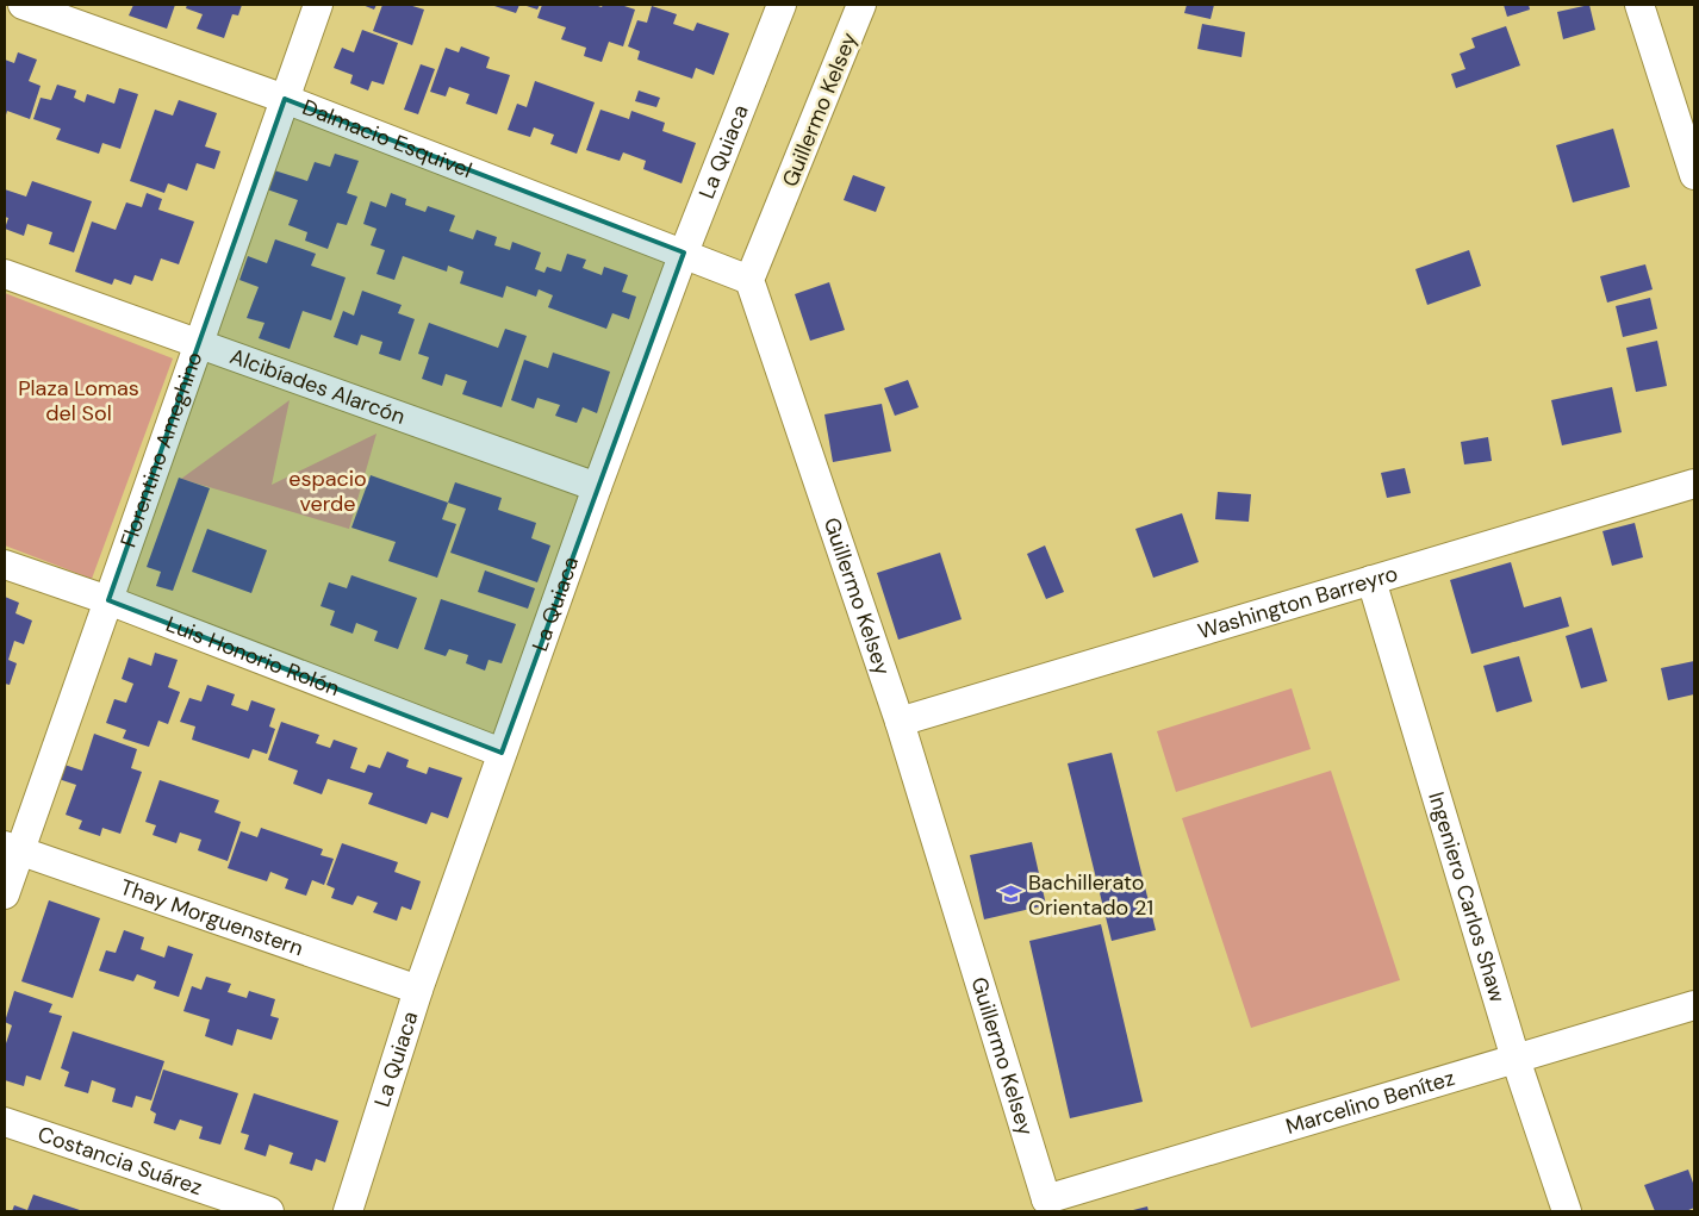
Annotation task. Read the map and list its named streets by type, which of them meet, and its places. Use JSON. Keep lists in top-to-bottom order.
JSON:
{
  "streets": {
    "street": [
      "Guillermo Kelsey",
      "Dalmacio Esquivel",
      "La Quiaca",
      "Alcibíades Alarcón",
      "Florentino Ameghino",
      "Washington Barreyro",
      "Luis Honorio Rolón",
      "Ingeniero Carlos Shaw",
      "Thay Morguenstern",
      "Marcelino Benítez",
      "Costancia Suárez"
    ]
  },
  "crossings": [
    ["Guillermo Kelsey", "Dalmacio Esquivel"],
    ["Guillermo Kelsey", "Washington Barreyro"],
    ["Guillermo Kelsey", "Marcelino Benítez"],
    ["Dalmacio Esquivel", "La Quiaca"],
    ["Dalmacio Esquivel", "Florentino Ameghino"],
    ["La Quiaca", "Alcibíades Alarcón"],
    ["La Quiaca", "Luis Honorio Rolón"],
    ["La Quiaca", "Thay Morguenstern"],
    ["Alcibíades Alarcón", "Florentino Ameghino"],
    ["Florentino Ameghino", "Luis Honorio Rolón"],
    ["Florentino Ameghino", "Thay Morguenstern"],
    ["Washington Barreyro", "Ingeniero Carlos Shaw"],
    ["Ingeniero Carlos Shaw", "Marcelino Benítez"]
  ],
  "parks": ["Plaza Lomas del Sol", "espacio verde"],
  "places": {
    "school or university": ["Bachillerato Orientado 21"]
  }
}
